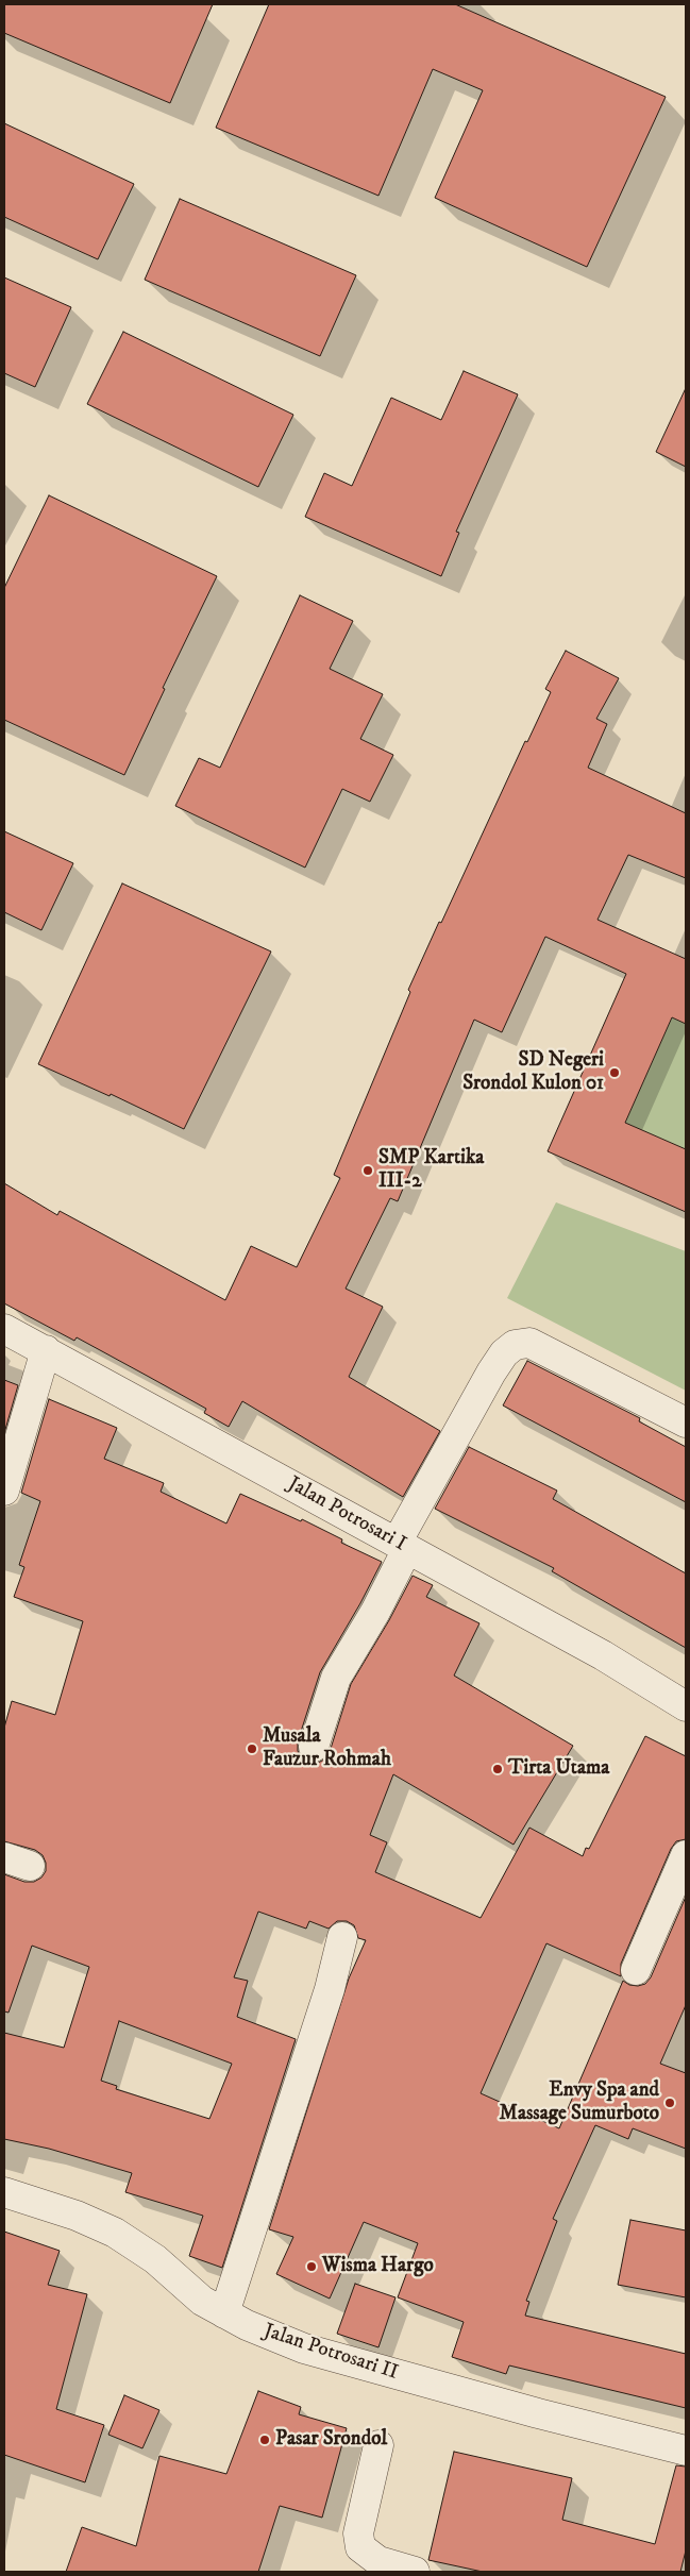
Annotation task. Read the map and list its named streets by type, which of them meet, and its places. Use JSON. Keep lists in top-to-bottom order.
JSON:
{
  "streets": {
    "street": ["Jalan Potrosari I", "Jalan Potrosari II"]
  },
  "places": [
    "SD Negeri Srondol Kulon 01",
    "SMP Kartika III-2",
    "Musala Fauzur Rohmah",
    "Tirta Utama",
    "Envy Spa and Massage Sumurboto",
    "Wisma Hargo",
    "Pasar Srondol"
  ]
}
